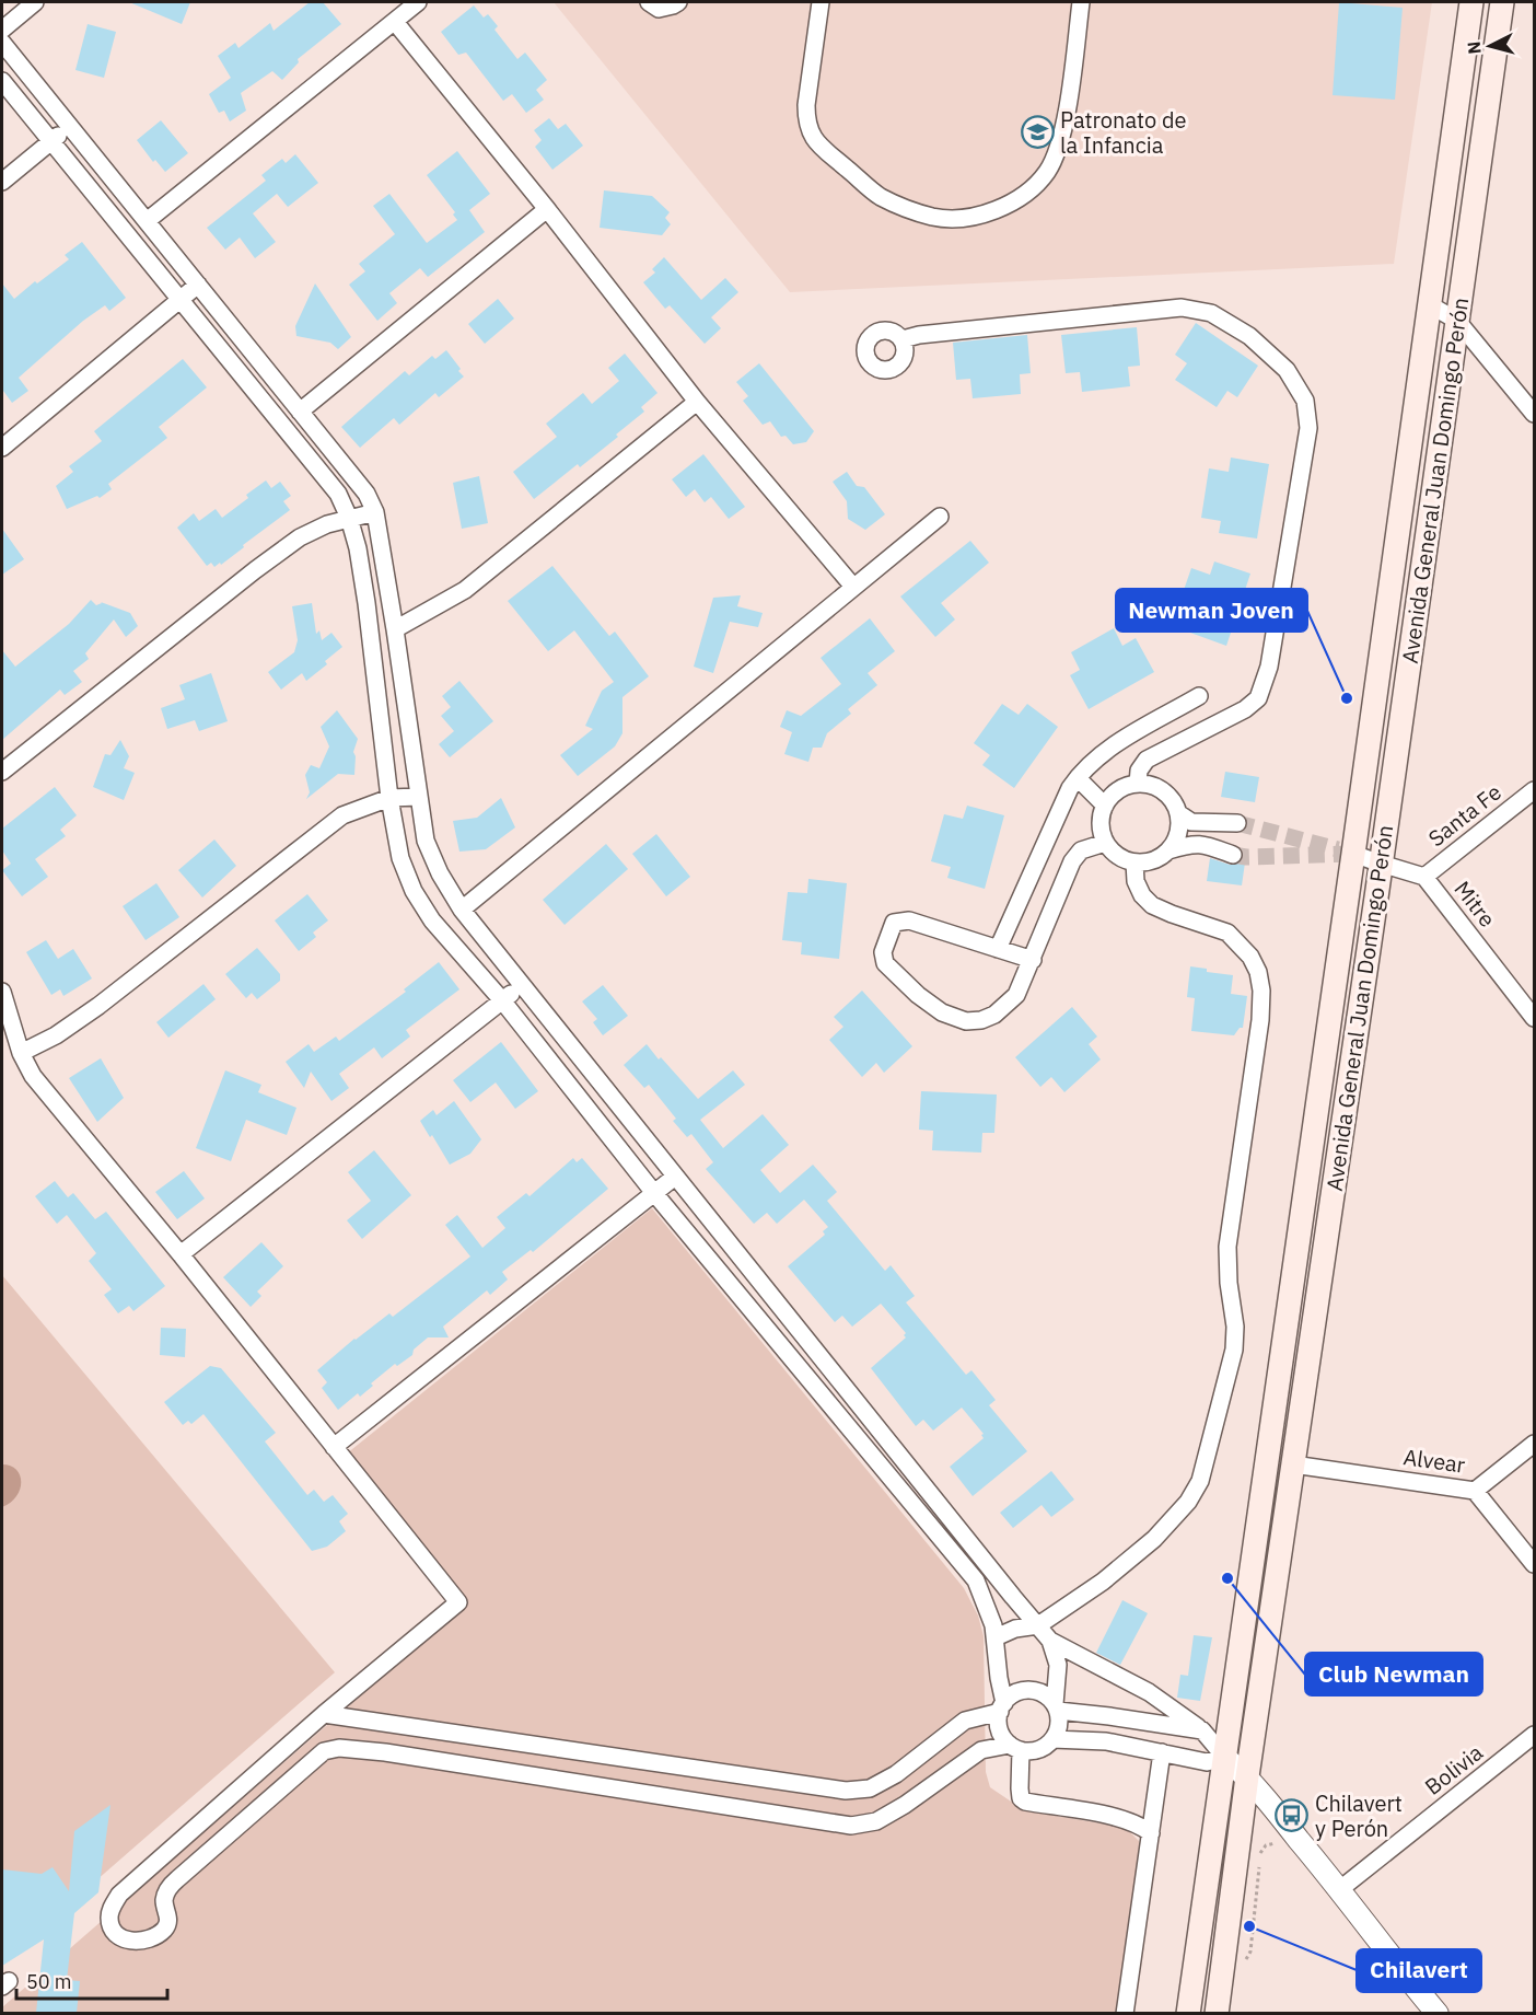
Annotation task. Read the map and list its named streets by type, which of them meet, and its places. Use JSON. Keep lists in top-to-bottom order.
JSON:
{
  "streets": {
    "main road": ["Avenida General Juan Domingo Perón"],
    "street": [
      "Santa Fe",
      "Mitre",
      "Alvear",
      "Bolivia"
    ]
  },
  "crossings": [
    ["Avenida General Juan Domingo Perón", "Mitre"],
    ["Avenida General Juan Domingo Perón", "Alvear"],
    ["Santa Fe", "Mitre"]
  ],
  "places": {
    "school or university": ["Patronato de la Infancia"],
    "other": ["Newman Joven", "Club Newman", "Chilavert"],
    "bus stop": ["Chilavert y Perón"]
  },
  "scale_bar": "50 m",
  "north": "left"
}
